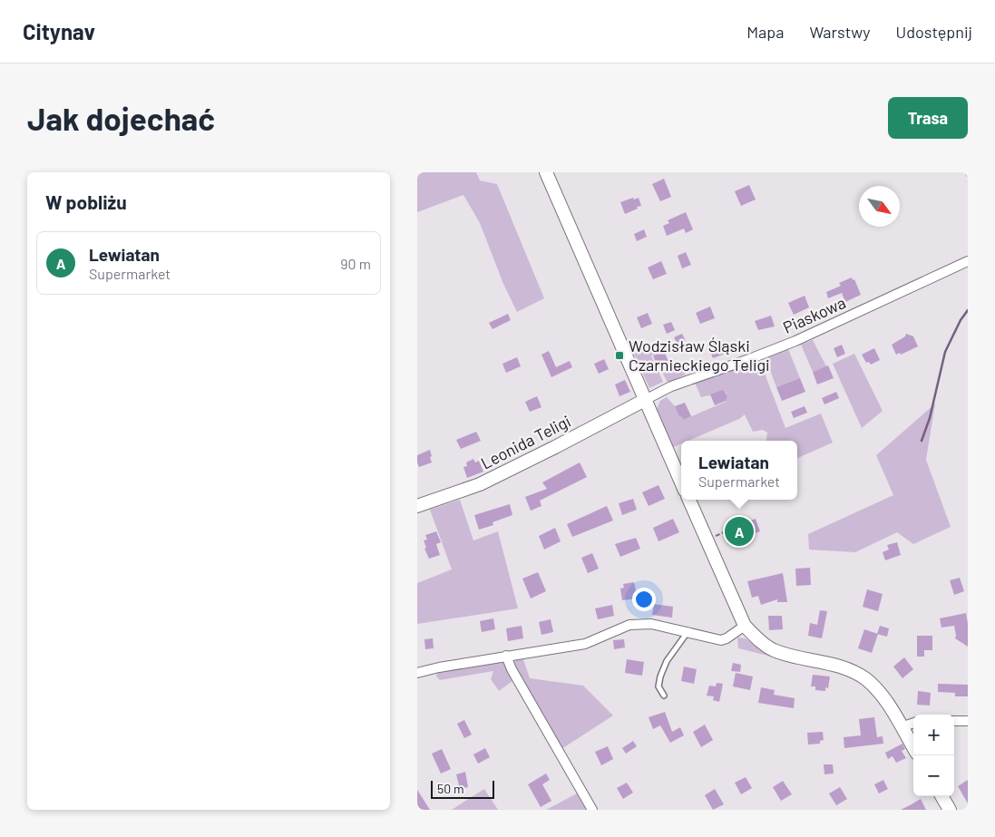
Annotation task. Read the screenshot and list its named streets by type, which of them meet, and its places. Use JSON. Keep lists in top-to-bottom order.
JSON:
{
  "streets": {
    "street": ["Piaskowa", "Leonida Teligi"]
  },
  "crossings": [
    ["Piaskowa", "Leonida Teligi"]
  ],
  "places": {
    "transit": ["Wodzisław Śląski Czarnieckiego Teligi"]
  },
  "scale_bar": "50 m",
  "north": "bottom right",
  "page": {
    "header": "Citynav",
    "nav": ["Mapa", "Warstwy", "Udostępnij"],
    "buttons": "Trasa",
    "title": "Jak dojechać",
    "heading": "W pobliżu",
    "list": [
      {
        "mark": "A",
        "name": "Lewiatan",
        "note": "Supermarket",
        "value": "90 m"
      }
    ],
    "popup": ["Lewiatan", "Supermarket"],
    "pins": "A",
    "map_buttons": ["+", "−"],
    "scale": "50 m"
  }
}
